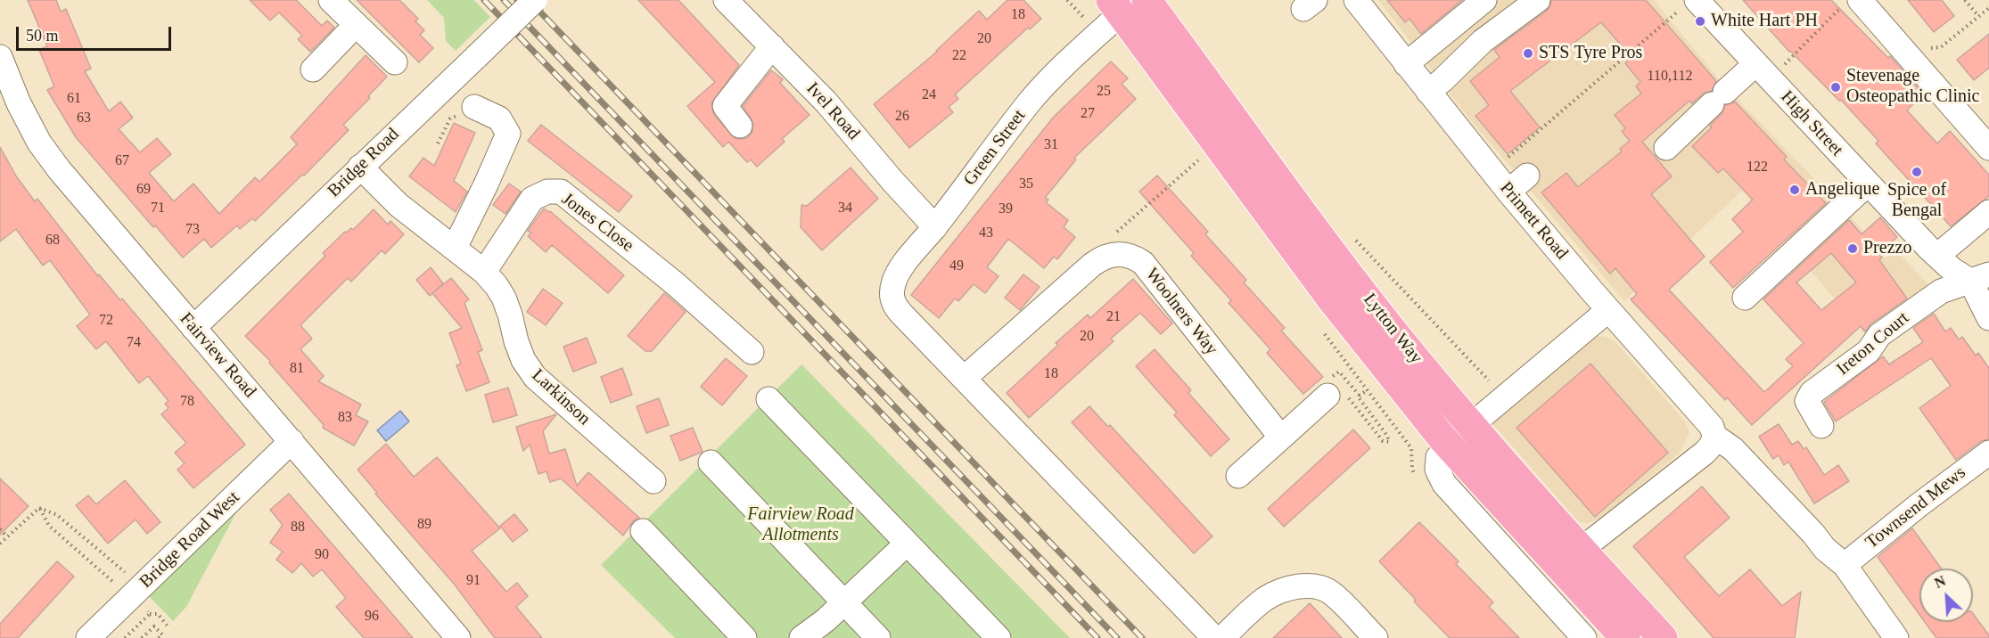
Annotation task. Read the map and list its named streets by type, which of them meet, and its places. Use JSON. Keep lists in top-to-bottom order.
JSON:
{
  "streets": {
    "main road": ["Lytton Way"],
    "street": [
      "Ivel Road",
      "High Street",
      "Green Street",
      "Bridge Road",
      "Primett Road",
      "Jones Close",
      "Woolners Way",
      "Ireton Court",
      "Fairview Road",
      "Larkinson",
      "Townsend Mews",
      "Bridge Road West"
    ]
  },
  "crossings": [
    ["Ivel Road", "Green Street"],
    ["High Street", "Ireton Court"],
    ["Green Street", "Lytton Way"],
    ["Bridge Road", "Fairview Road"],
    ["Bridge Road", "Larkinson"],
    ["Primett Road", "Townsend Mews"],
    ["Jones Close", "Larkinson"],
    ["Fairview Road", "Bridge Road West"]
  ],
  "parks": ["Fairview Road Allotments"],
  "places": [
    "White Hart PH",
    "STS Tyre Pros",
    "Stevenage Osteopathic Clinic",
    "Spice of Bengal",
    "Angelique",
    "Prezzo"
  ],
  "house_numbers": [
    "18",
    "20",
    "22",
    "110,112",
    "25",
    "24",
    "61",
    "27",
    "26",
    "63",
    "31",
    "67",
    "122",
    "35",
    "69",
    "71",
    "34",
    "39",
    "73",
    "43",
    "68",
    "49",
    "21",
    "72",
    "20",
    "74",
    "81",
    "18",
    "78",
    "83",
    "89",
    "88",
    "90",
    "91",
    "96"
  ],
  "scale_bar": "50 m",
  "north": "top left"
}
